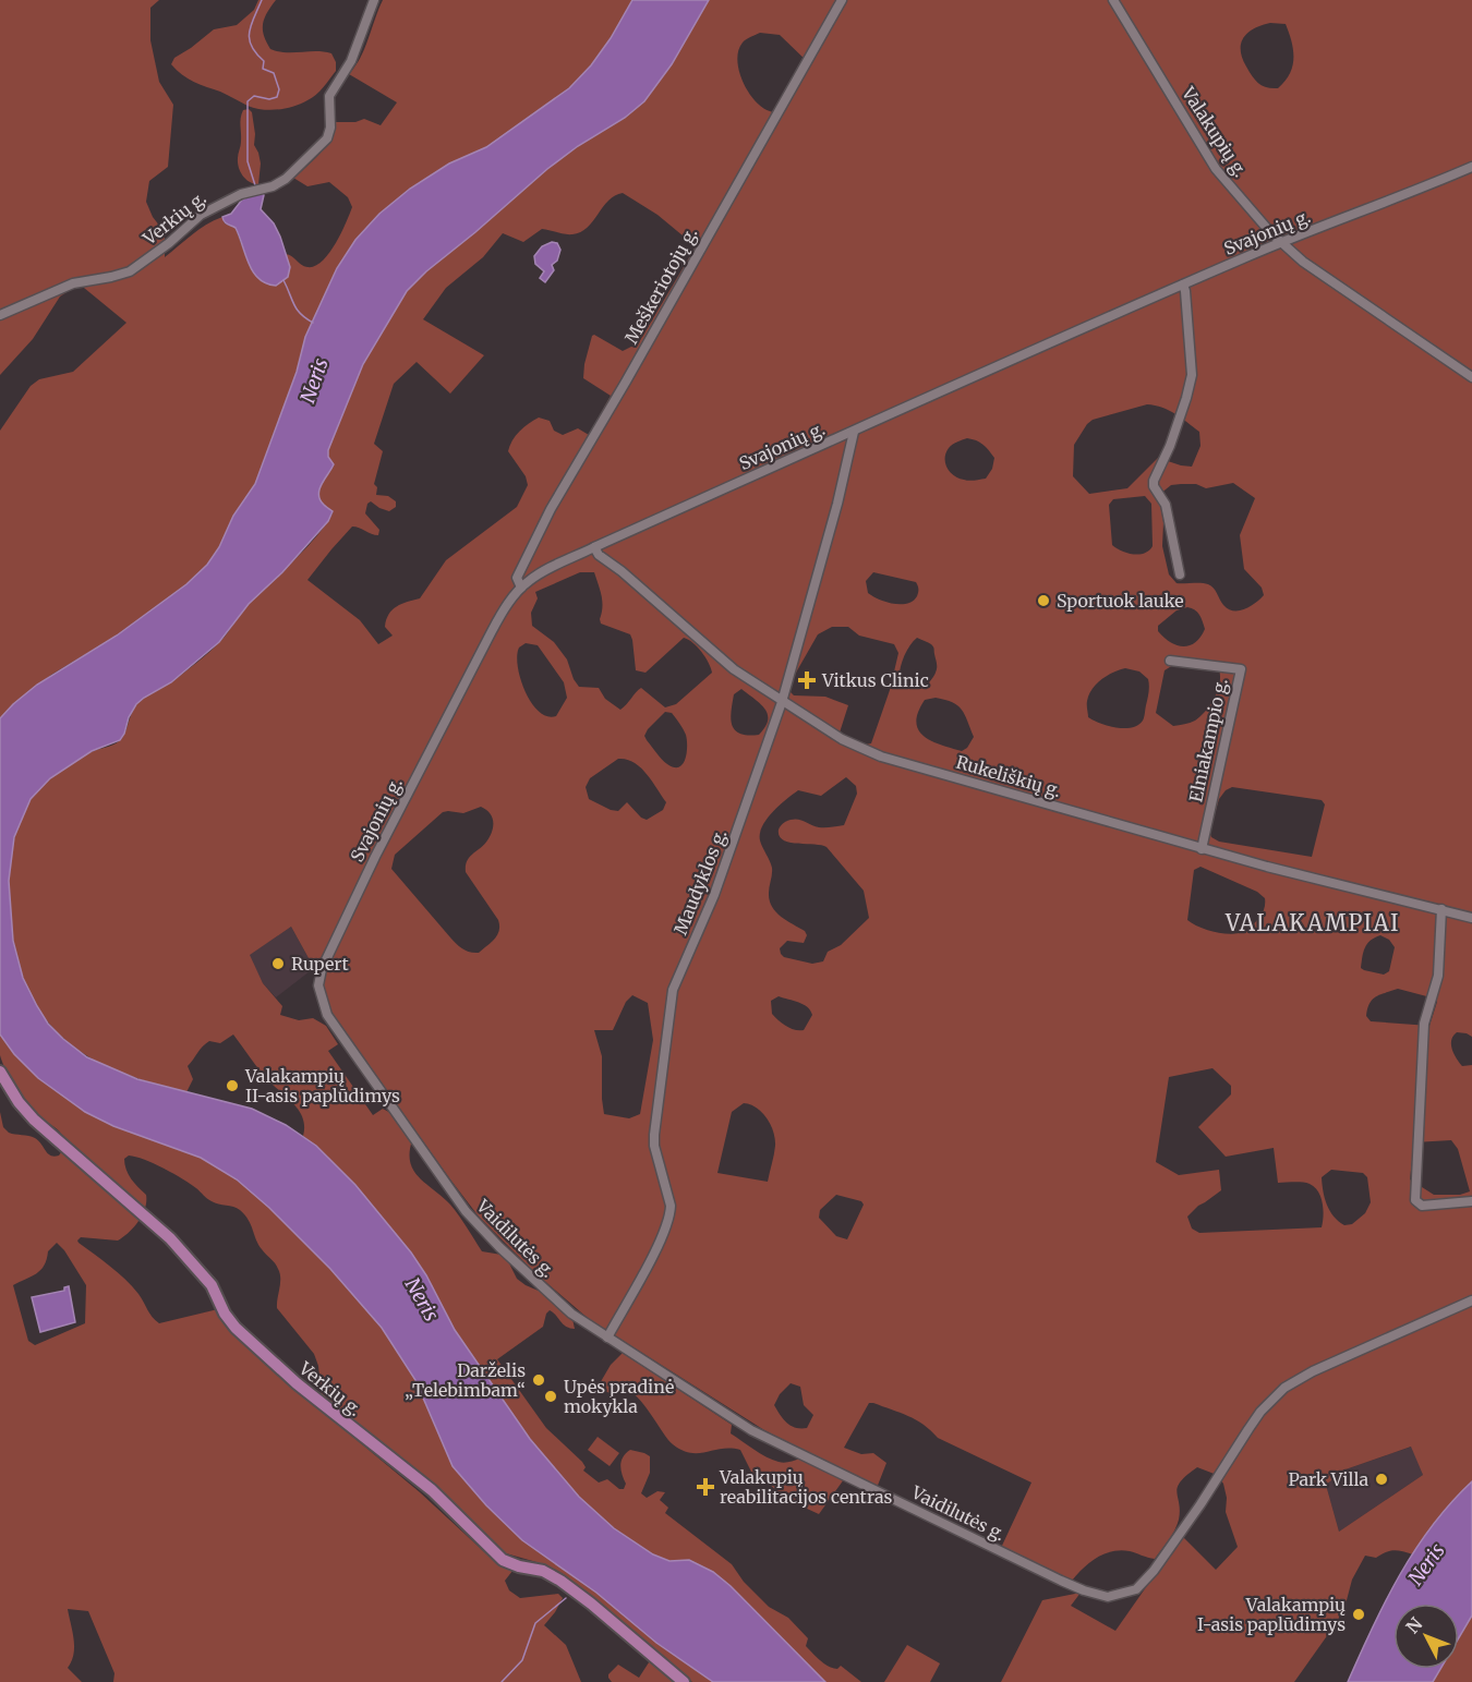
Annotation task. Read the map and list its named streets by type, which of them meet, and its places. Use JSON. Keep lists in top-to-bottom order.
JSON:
{
  "streets": {
    "main road": ["Verkių g."],
    "street": [
      "Valakupių g.",
      "Svajonių g.",
      "Meškeriotojų g.",
      "Elniakampio g.",
      "Rukeliškių g.",
      "Maudyklos g.",
      "Vaidilutės g."
    ]
  },
  "crossings": [
    ["Valakupių g.", "Svajonių g."],
    ["Svajonių g.", "Meškeriotojų g."],
    ["Svajonių g.", "Rukeliškių g."],
    ["Svajonių g.", "Maudyklos g."],
    ["Svajonių g.", "Vaidilutės g."],
    ["Elniakampio g.", "Rukeliškių g."],
    ["Rukeliškių g.", "Maudyklos g."],
    ["Maudyklos g.", "Vaidilutės g."]
  ],
  "districts": ["VALAKAMPIAI"],
  "water": ["Neris"],
  "places": {
    "other": [
      "Sportuok lauke",
      "Rupert",
      "Valakampių II-asis paplūdimys",
      "Darželis „Telebimbam“",
      "Upės pradinė mokykla",
      "Park Villa",
      "Valakampių I-asis paplūdimys"
    ],
    "health": ["Vitkus Clinic", "Valakupių reabilitacijos centras"]
  },
  "north": "top left"
}
